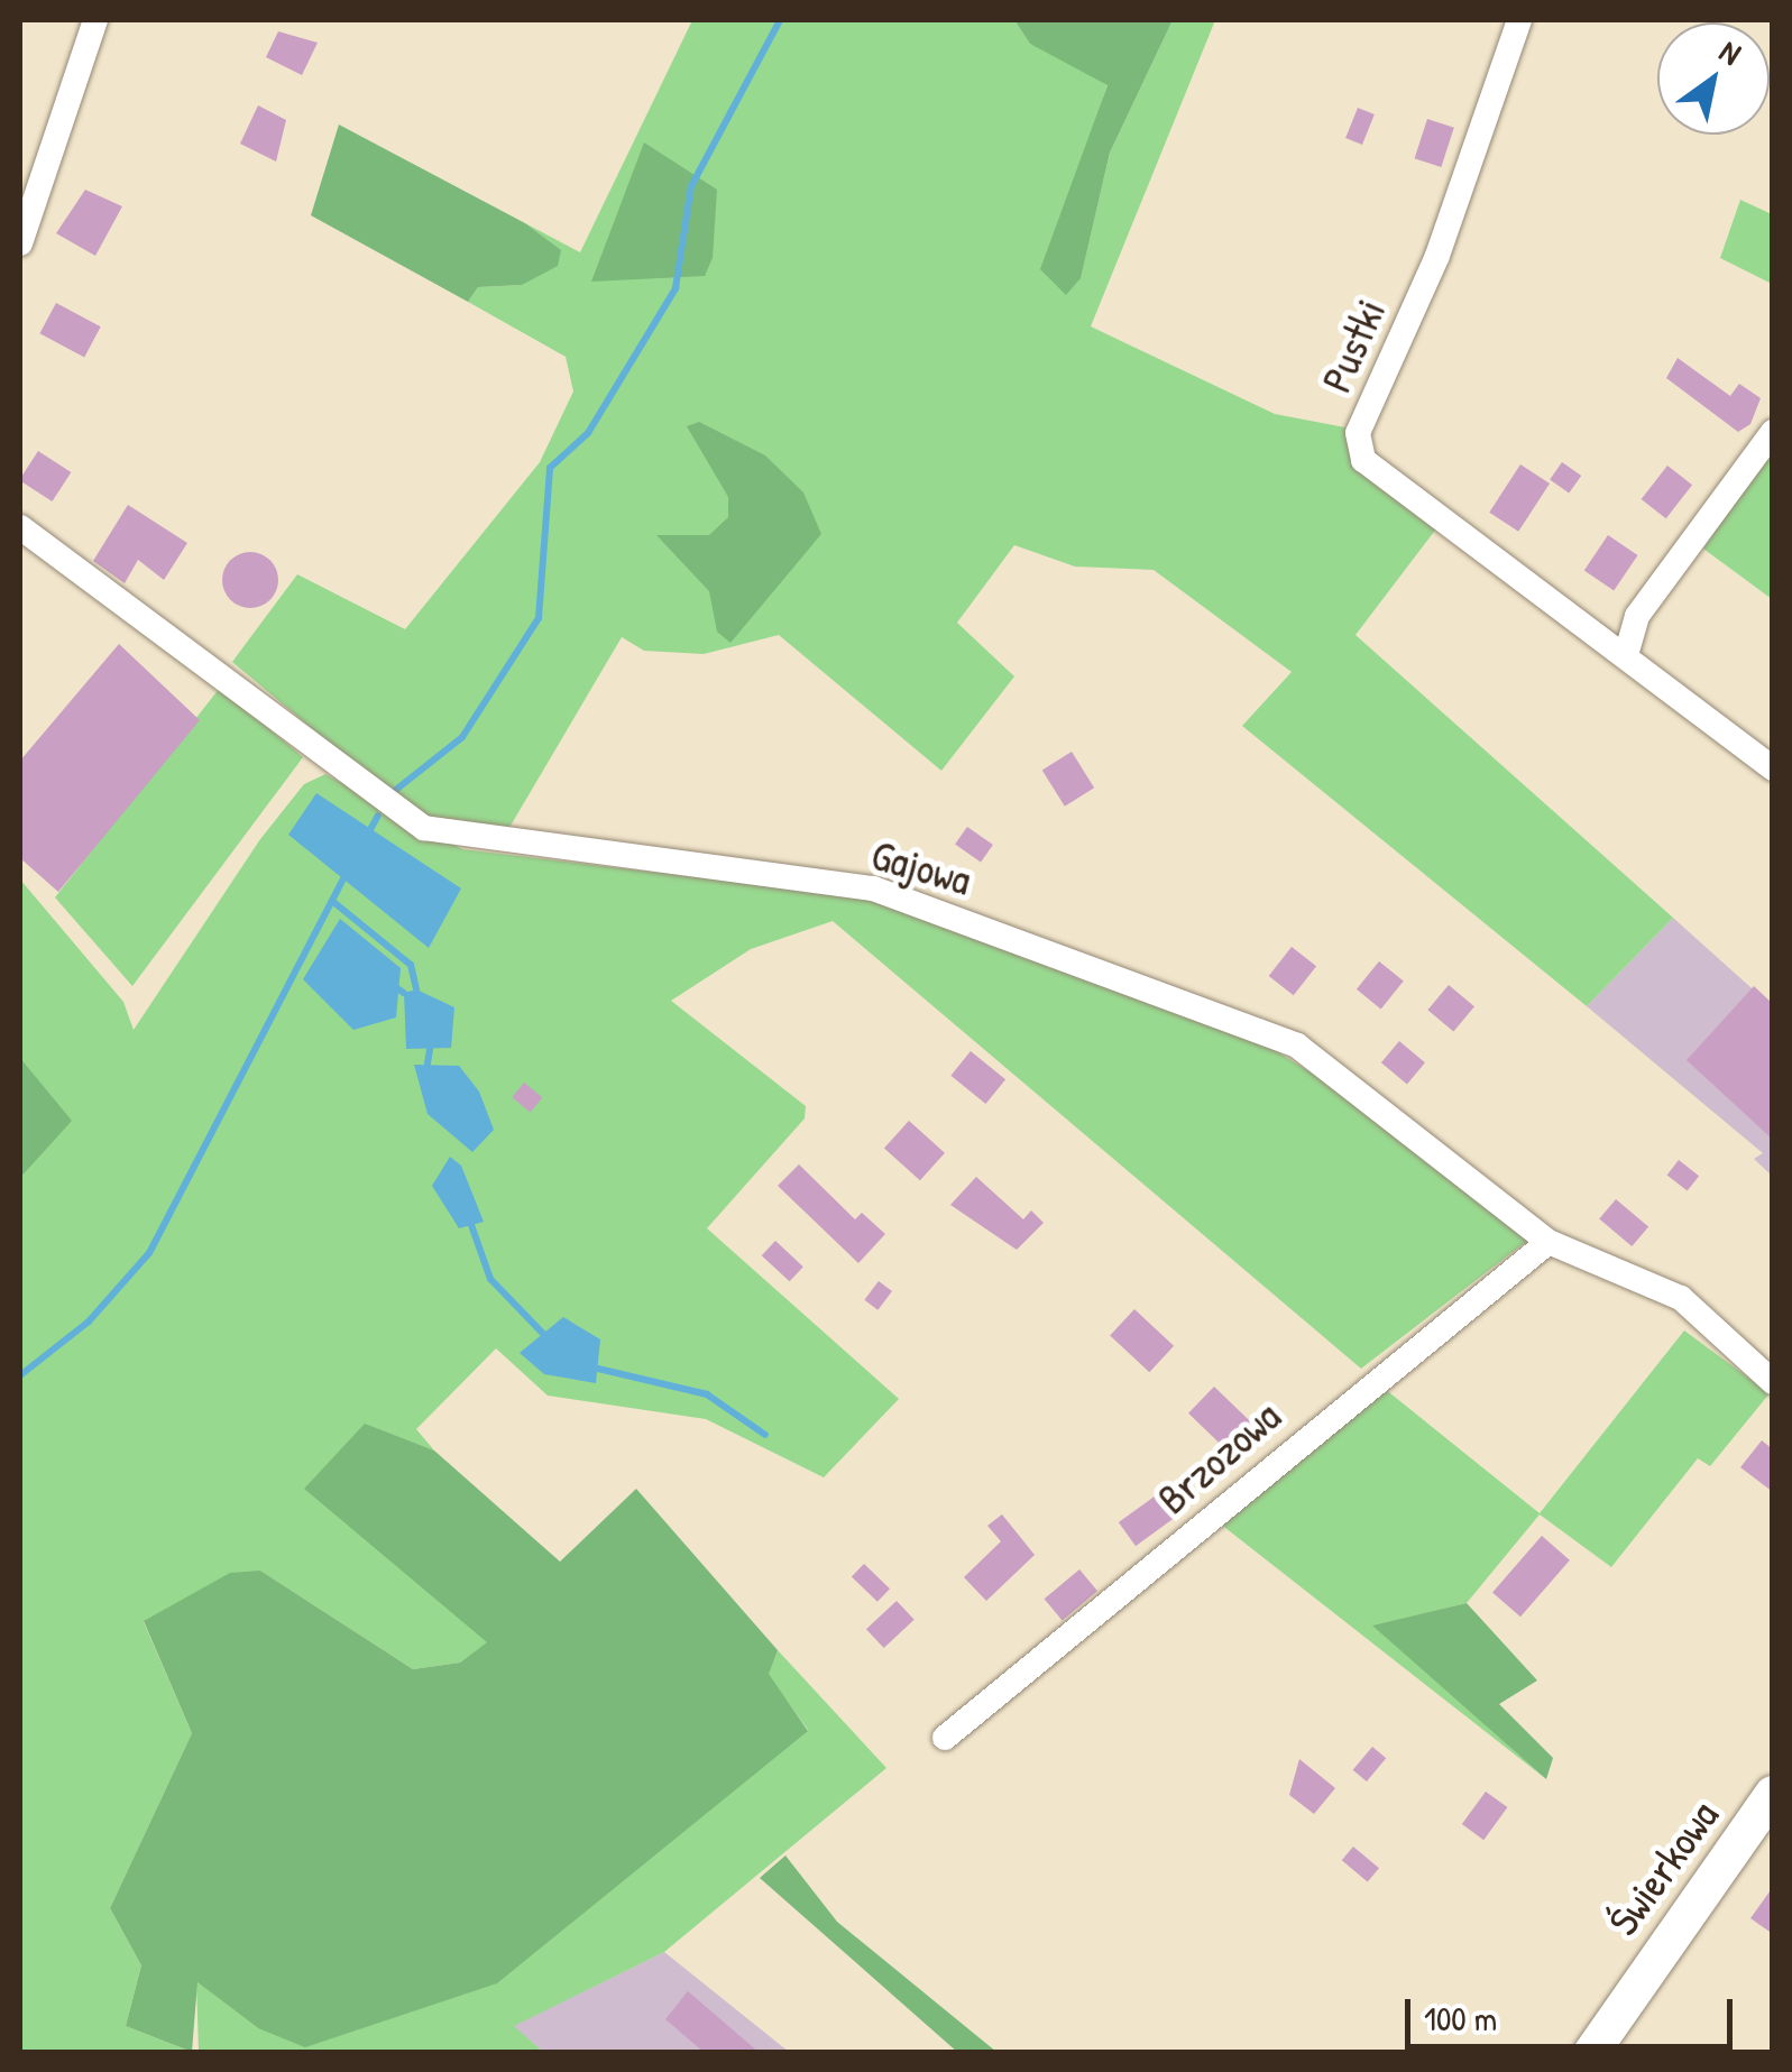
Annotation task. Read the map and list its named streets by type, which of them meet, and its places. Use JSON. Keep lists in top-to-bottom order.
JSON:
{
  "streets": {
    "street": [
      "Pustki",
      "Gajowa",
      "Brzozowa",
      "Świerkowa"
    ]
  },
  "crossings": [
    ["Gajowa", "Brzozowa"]
  ],
  "scale_bar": "100 m",
  "north": "top right"
}
